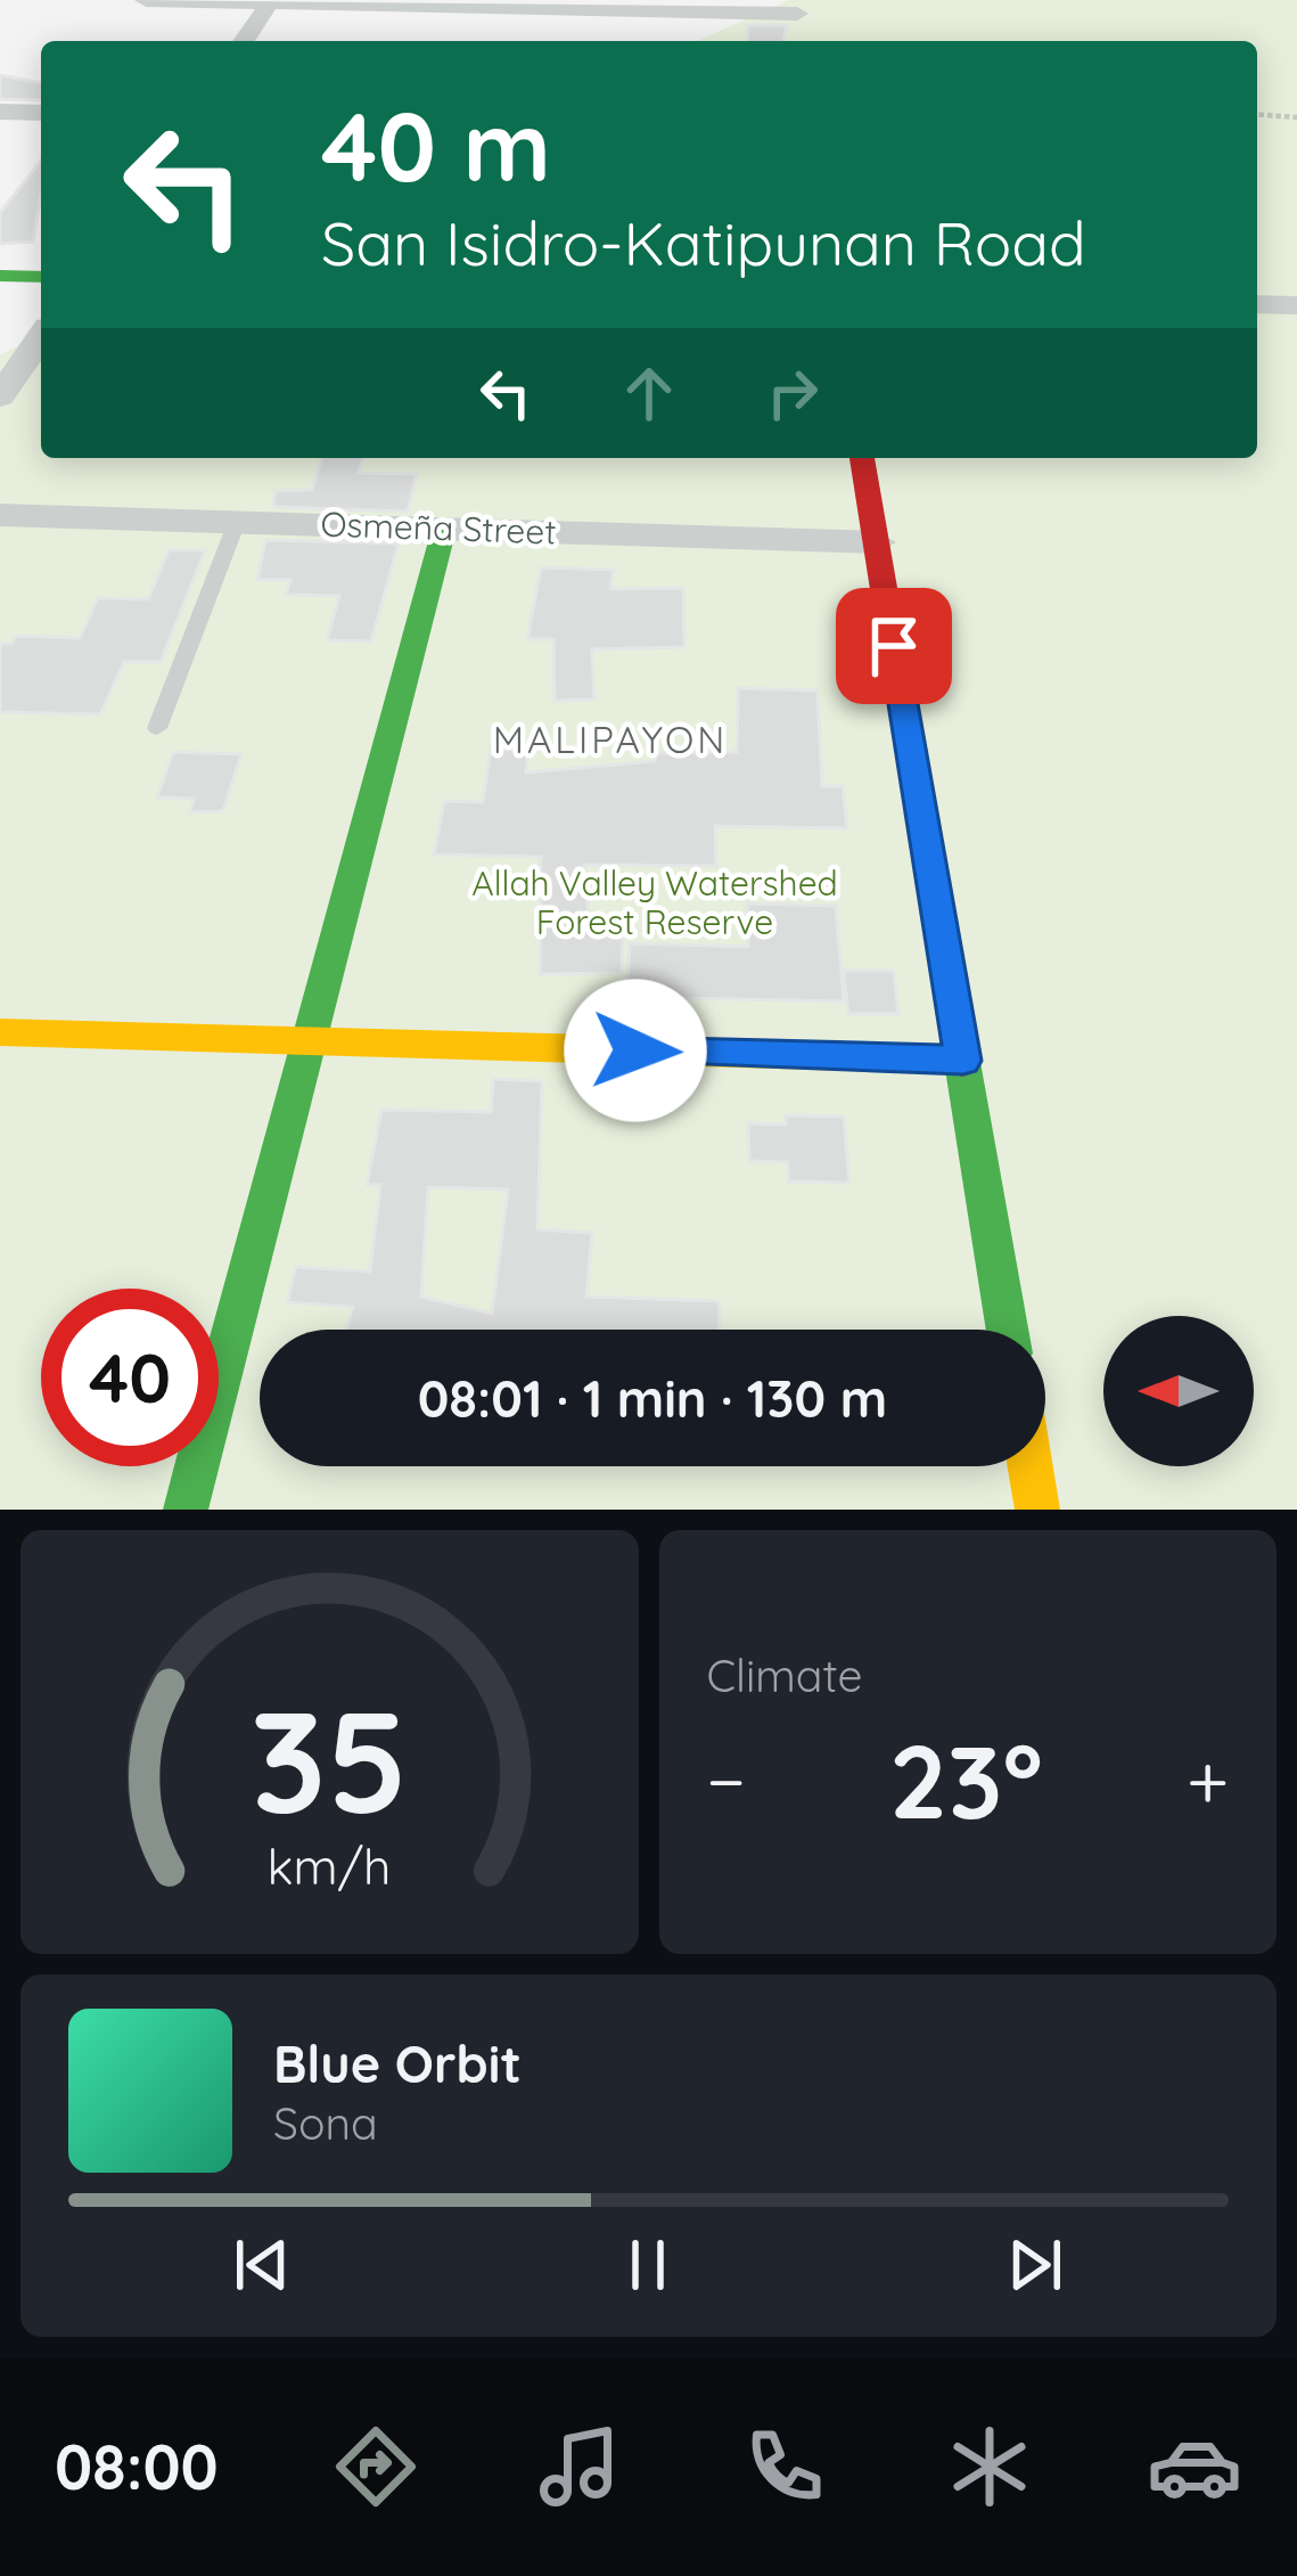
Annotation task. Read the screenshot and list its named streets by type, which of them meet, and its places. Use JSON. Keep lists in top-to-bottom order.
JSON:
{
  "streets": {
    "street": ["Osmeña Street"]
  },
  "districts": ["MALIPAYON"],
  "parks": ["Allah Valley Watershed Forest Reserve"],
  "north": "left",
  "page": {
    "turn": ["40 m", "San Isidro-Katipunan Road"],
    "limit": "40",
    "trip": "08:01 · 1 min · 130 m",
    "tile": "Climate",
    "heat": ["−", "23°", "+"],
    "song": ["Blue Orbit", "Sona"],
    "tabs": "08:00",
    "gauge": ["35", "km/h"]
  }
}
